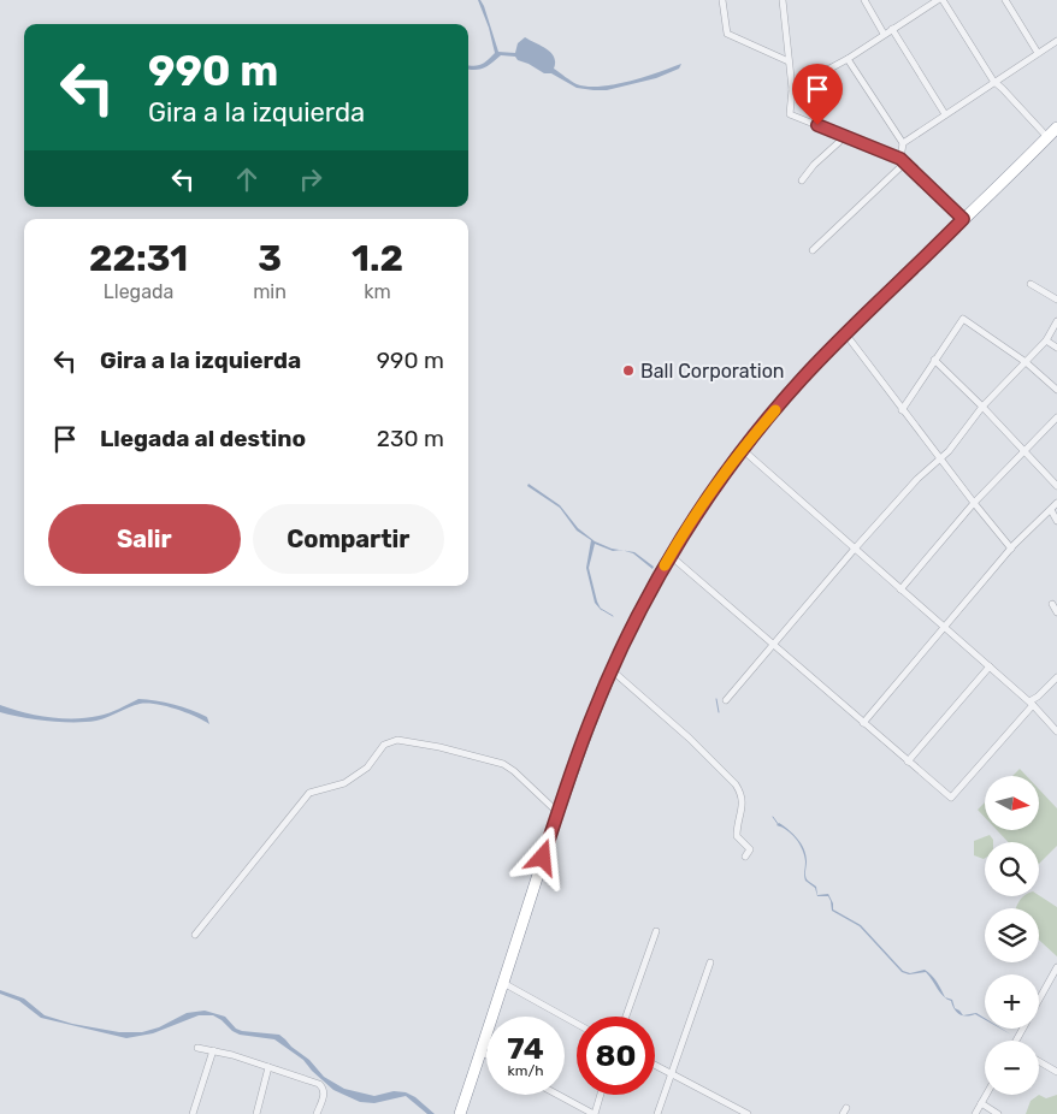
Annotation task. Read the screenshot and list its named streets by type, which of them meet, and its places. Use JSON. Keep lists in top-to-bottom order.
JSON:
{
  "places": ["Ball Corporation"],
  "north": "right",
  "page": {
    "turn": ["990 m", "Gira a la izquierda"],
    "eta": [
      "22:31",
      "Llegada",
      "3",
      "min",
      "1.2",
      "km"
    ],
    "list": [
      {
        "name": "Gira a la izquierda",
        "value": "990 m"
      },
      {
        "name": "Llegada al destino",
        "value": "230 m"
      }
    ],
    "buttons": ["Salir", "Compartir"],
    "map_buttons": ["+", "−"],
    "speed": "74 km/h",
    "limit": "80"
  }
}
